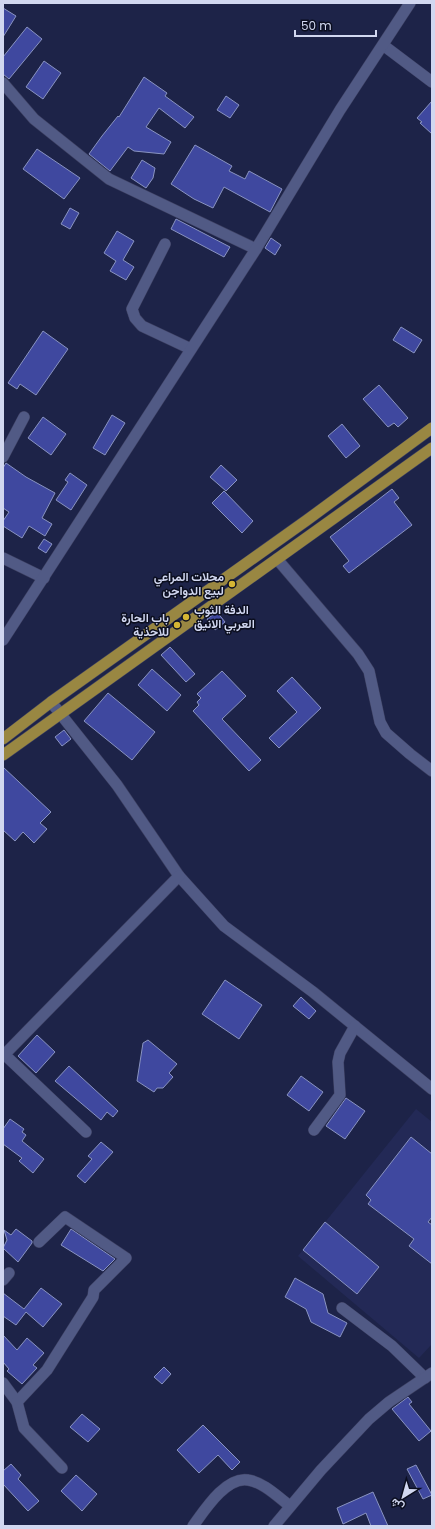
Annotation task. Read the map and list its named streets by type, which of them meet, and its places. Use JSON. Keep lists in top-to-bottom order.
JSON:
{
  "places": ["محلات المراعي لبيع الدواجن", "الدفة الثوب العربي الانيق", "باب الحارة للاحذية"],
  "scale_bar": "50 m",
  "north": "bottom left"
}
